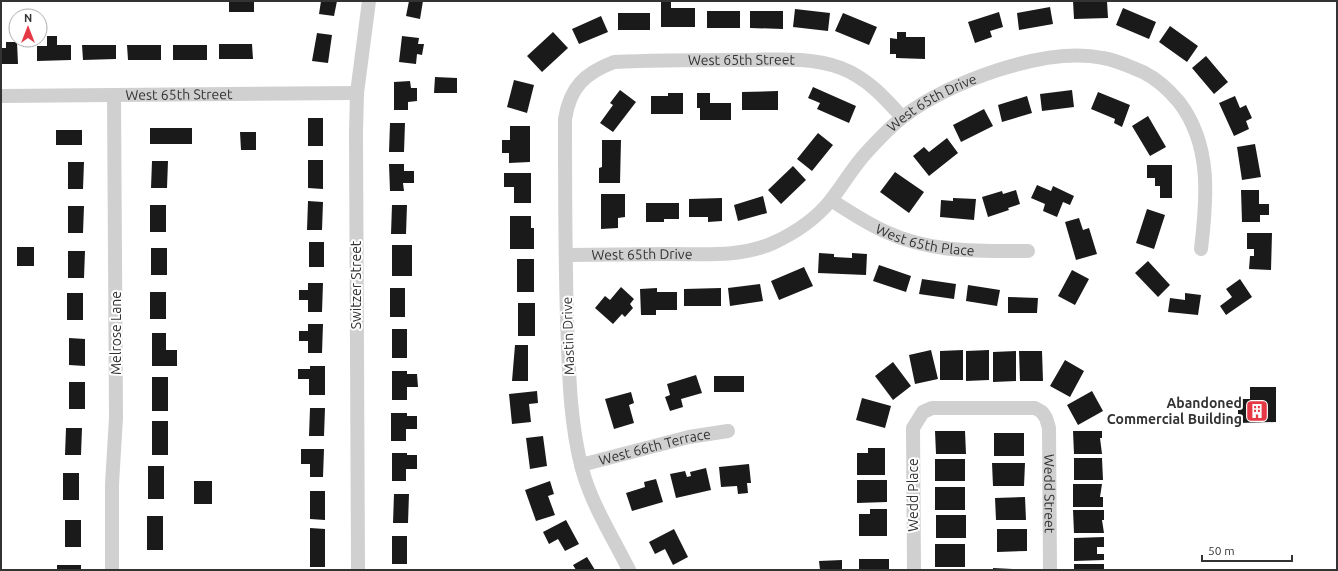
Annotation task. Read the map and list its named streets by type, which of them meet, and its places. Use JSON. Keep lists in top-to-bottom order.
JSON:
{
  "streets": {
    "street": [
      "West 65th Street",
      "West 65th Drive",
      "West 65th Place",
      "Switzer Street",
      "Melrose Lane",
      "Mastin Drive",
      "West 66th Terrace",
      "Wedd Street",
      "Wedd Place"
    ]
  },
  "crossings": [
    ["West 65th Street", "West 65th Drive"],
    ["West 65th Street", "Switzer Street"],
    ["West 65th Street", "Melrose Lane"],
    ["West 65th Street", "Mastin Drive"],
    ["West 65th Drive", "West 65th Place"],
    ["West 65th Drive", "Mastin Drive"],
    ["Mastin Drive", "West 66th Terrace"],
    ["Wedd Street", "Wedd Place"]
  ],
  "places": {
    "building": ["Abandoned Commercial Building"]
  },
  "scale_bar": "50 m",
  "north": "top"
}
